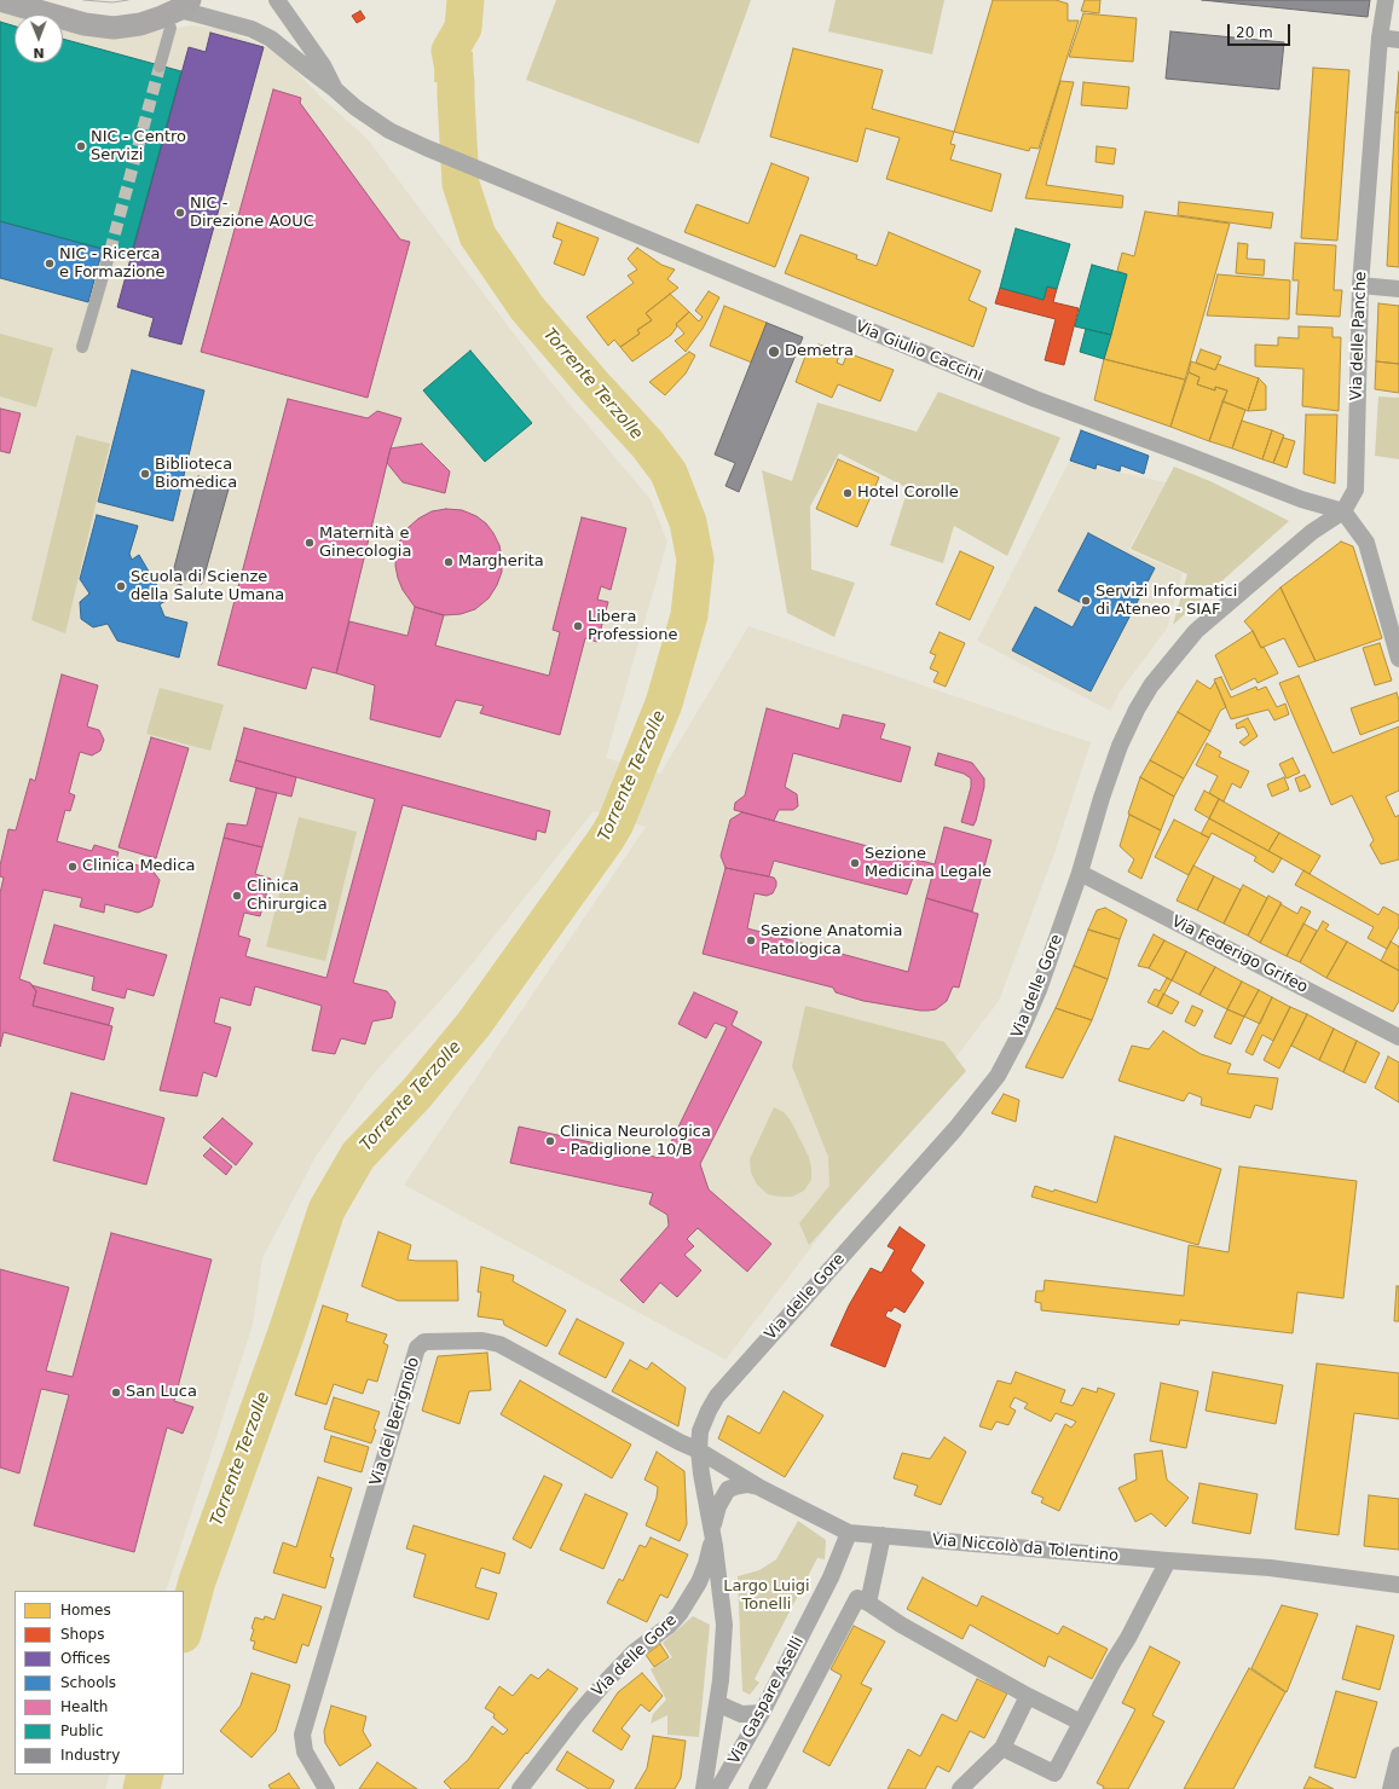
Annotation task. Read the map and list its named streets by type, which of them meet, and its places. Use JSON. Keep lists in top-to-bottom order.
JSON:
{
  "streets": {
    "street": [
      "Via delle Panche",
      "Via Giulio Caccini",
      "Via Federigo Grifeo",
      "Via delle Gore",
      "Via del Berignolo",
      "Via Niccolò da Tolentino",
      "Via Gaspare Aselli"
    ]
  },
  "crossings": [
    ["Via delle Panche", "Via Giulio Caccini"],
    ["Via delle Panche", "Via delle Gore"],
    ["Via Giulio Caccini", "Via delle Gore"],
    ["Via Federigo Grifeo", "Via delle Gore"],
    ["Via delle Gore", "Via del Berignolo"],
    ["Via Niccolò da Tolentino", "Via Gaspare Aselli"]
  ],
  "water": ["Torrente Terzolle"],
  "parks": ["Largo Luigi Tonelli"],
  "places": [
    "NIC - Centro Servizi",
    "NIC - Direzione AOUC",
    "NIC - Ricerca e Formazione",
    "Demetra",
    "Biblioteca Biomedica",
    "Hotel Corolle",
    "Maternità e Ginecologia",
    "Margherita",
    "Scuola di Scienze della Salute Umana",
    "Servizi Informatici di Ateneo - SIAF",
    "Libera Professione",
    "Sezione Medicina Legale",
    "Clinica Medica",
    "Clinica Chirurgica",
    "Sezione Anatomia Patologica",
    "Clinica Neurologica - Padiglione 10/B",
    "San Luca"
  ],
  "legend": [
    "Homes",
    "Shops",
    "Offices",
    "Schools",
    "Health",
    "Public",
    "Industry"
  ],
  "scale_bar": "20 m",
  "north": "bottom"
}
